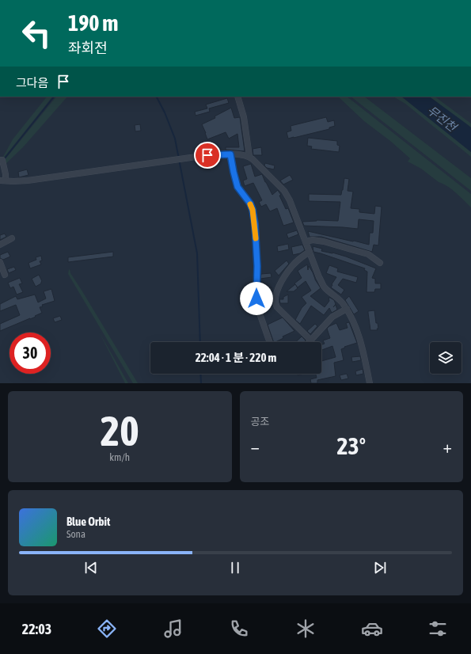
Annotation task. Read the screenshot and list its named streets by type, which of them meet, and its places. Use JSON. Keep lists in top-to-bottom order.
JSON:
{
  "water": ["무진천"],
  "page": {
    "turn": ["190 m", "좌회전"],
    "then": "그다음",
    "limit": "30",
    "trip": "22:04 · 1 분 · 220 m",
    "tile": [
      ["20", "km/h"],
      "공조"
    ],
    "heat": ["−", "23°", "+"],
    "song": ["Blue Orbit", "Sona"],
    "tabs": "22:03"
  }
}
